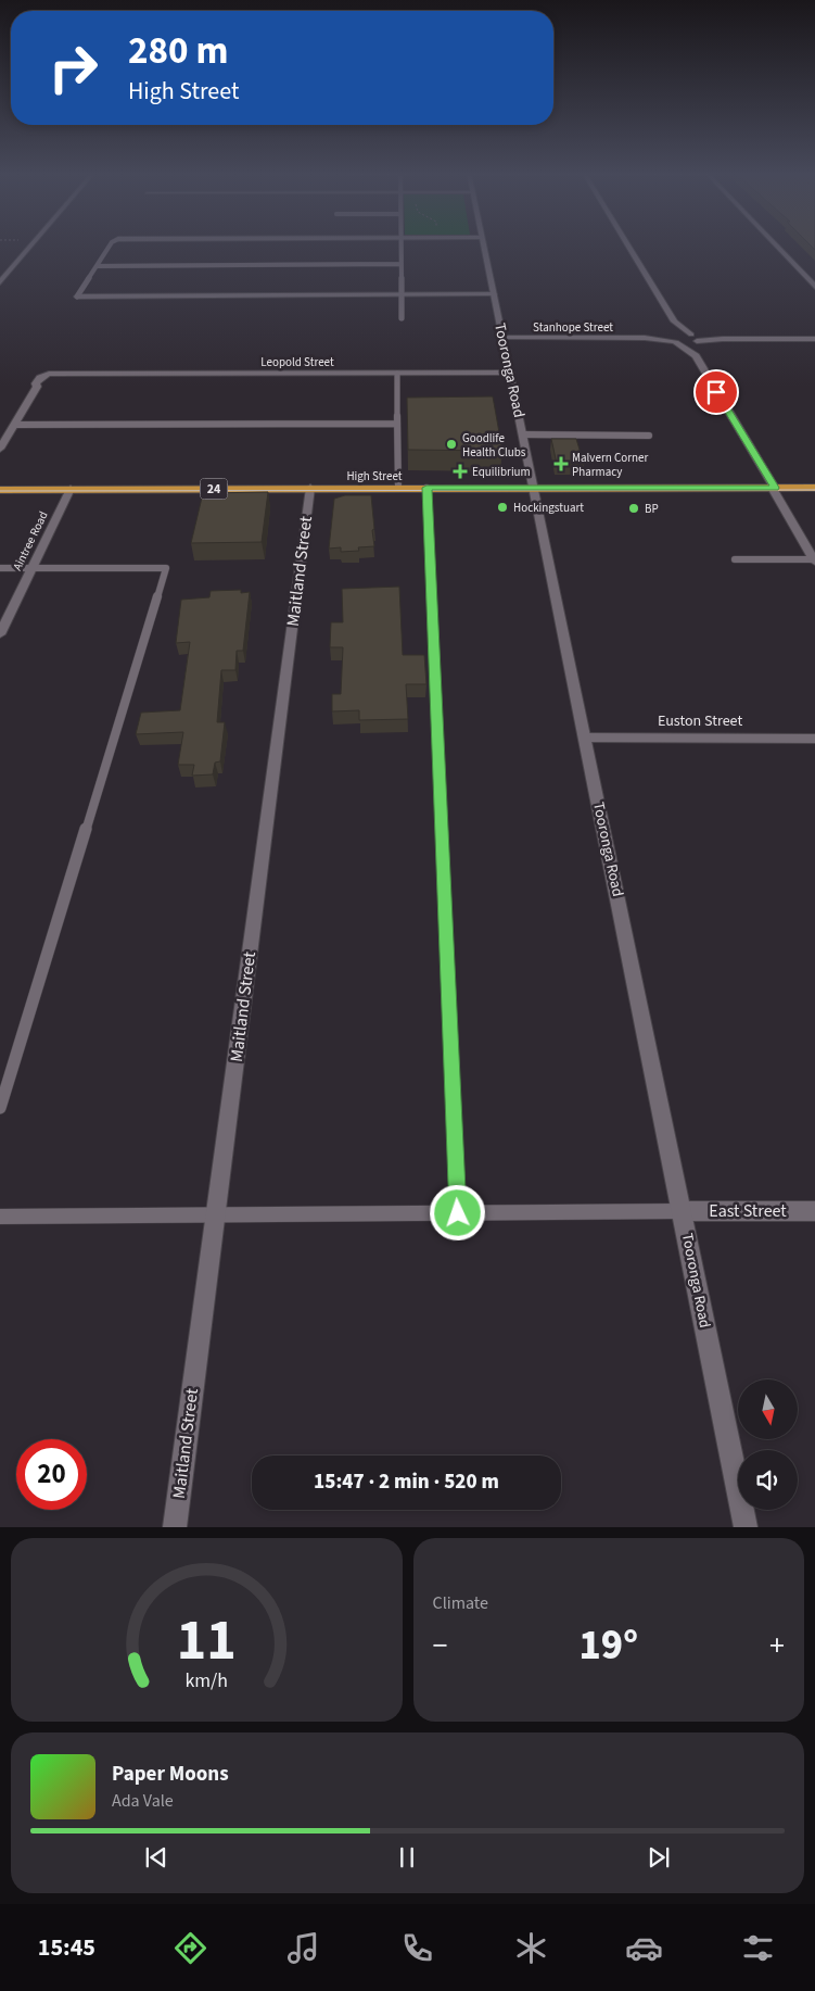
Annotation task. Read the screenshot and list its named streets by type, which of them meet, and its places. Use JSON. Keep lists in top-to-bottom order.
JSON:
{
  "streets": {
    "main road": ["High Street", "24"],
    "street": [
      "Stanhope Street",
      "Leopold Street",
      "Tooronga Road",
      "Aintree Road",
      "Maitland Street",
      "Euston Street",
      "East Street"
    ]
  },
  "crossings": [
    ["Stanhope Street", "Tooronga Road"],
    ["Leopold Street", "Tooronga Road"],
    ["Tooronga Road", "High Street"],
    ["Tooronga Road", "Euston Street"],
    ["Tooronga Road", "East Street"],
    ["High Street", "Aintree Road"],
    ["High Street", "Maitland Street"]
  ],
  "places": {
    "other": ["Goodlife Health Clubs", "Hockingstuart", "BP"],
    "health": ["Malvern Corner Pharmacy", "Equilibrium"]
  },
  "north": "bottom",
  "page": {
    "turn": ["280 m", "High Street"],
    "limit": "20",
    "trip": "15:47 · 2 min · 520 m",
    "tile": "Climate",
    "heat": ["−", "19°", "+"],
    "song": ["Paper Moons", "Ada Vale"],
    "tabs": "15:45",
    "gauge": ["11", "km/h"]
  }
}
